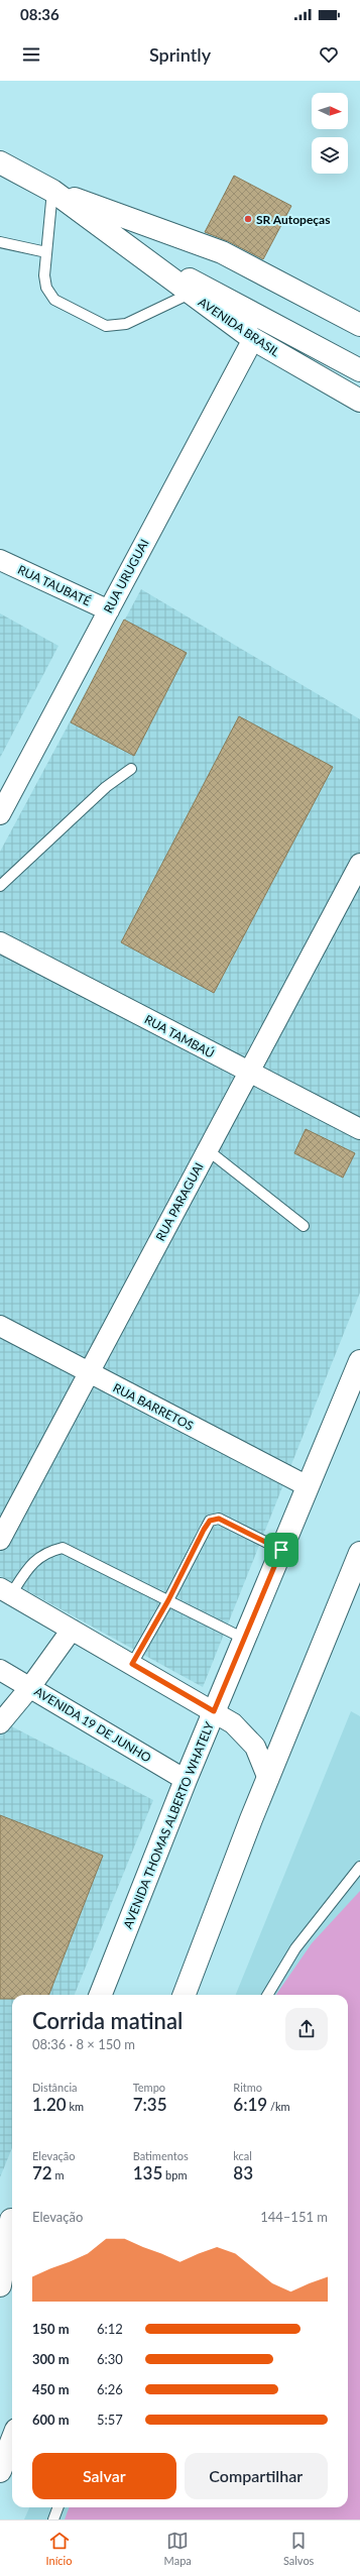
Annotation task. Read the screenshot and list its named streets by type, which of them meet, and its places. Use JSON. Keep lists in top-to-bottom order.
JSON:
{
  "streets": {
    "main road": ["AVENIDA BRASIL", "AVENIDA THOMAS ALBERTO WHATELY"],
    "street": [
      "RUA URUGUAI",
      "RUA TAUBATÉ",
      "RUA TAMBAÚ",
      "RUA PARAGUAI",
      "RUA BARRETOS",
      "AVENIDA 19 DE JUNHO"
    ]
  },
  "crossings": [
    ["AVENIDA BRASIL", "RUA URUGUAI"],
    ["RUA URUGUAI", "RUA TAUBATÉ"],
    ["RUA TAMBAÚ", "RUA PARAGUAI"],
    ["RUA PARAGUAI", "RUA BARRETOS"],
    ["RUA BARRETOS", "AVENIDA THOMAS ALBERTO WHATELY"],
    ["AVENIDA 19 DE JUNHO", "AVENIDA THOMAS ALBERTO WHATELY"]
  ],
  "places": ["SR Autopeças"],
  "north": "right",
  "page": {
    "status": "08:36",
    "header": "Sprintly",
    "heading": ["Corrida matinal", "08:36 · 8 × 150 m"],
    "stats": [
      ["Distância", "1.20 km"],
      ["Tempo", "7:35"],
      ["Ritmo", "6:19 /km"],
      ["Elevação", "72 m"],
      ["Batimentos", "135 bpm"],
      ["kcal", "83"]
    ],
    "chart": ["Elevação", "144–151 m"],
    "list": [
      {
        "name": "150 m",
        "note": "6:12"
      },
      {
        "name": "300 m",
        "note": "6:30"
      },
      {
        "name": "450 m",
        "note": "6:26"
      },
      {
        "name": "600 m",
        "note": "5:57"
      }
    ],
    "buttons": ["Salvar", "Compartilhar"],
    "tabs": ["Início", "Mapa", "Salvos"]
  }
}
